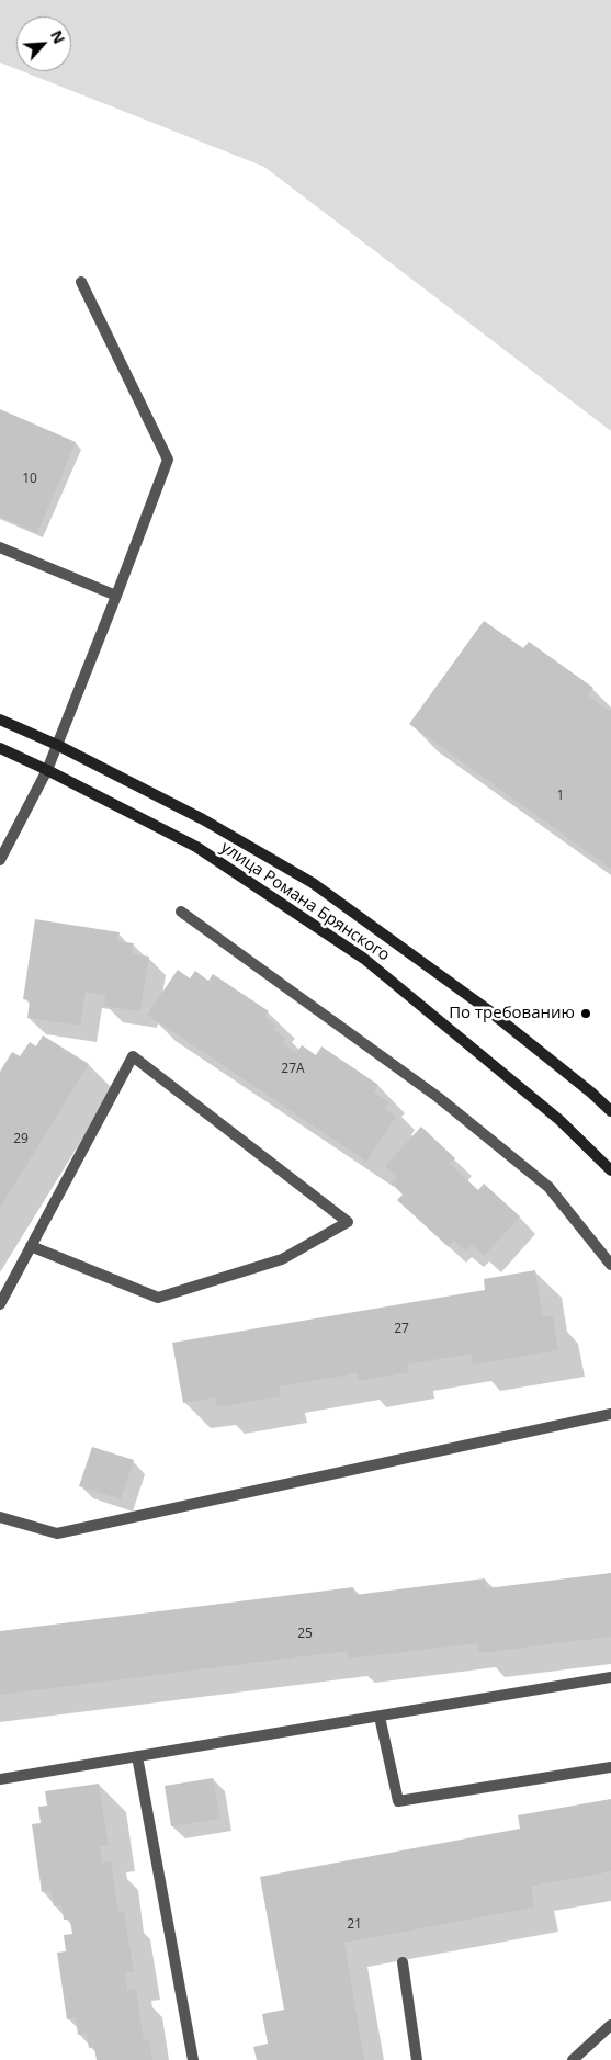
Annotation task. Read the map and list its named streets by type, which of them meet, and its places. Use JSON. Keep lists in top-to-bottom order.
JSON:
{
  "streets": {
    "main road": ["улица Романа Брянского"]
  },
  "places": ["По требованию"],
  "house_numbers": [
    "10",
    "1",
    "27А",
    "29",
    "27",
    "25",
    "21"
  ],
  "north": "top right"
}
